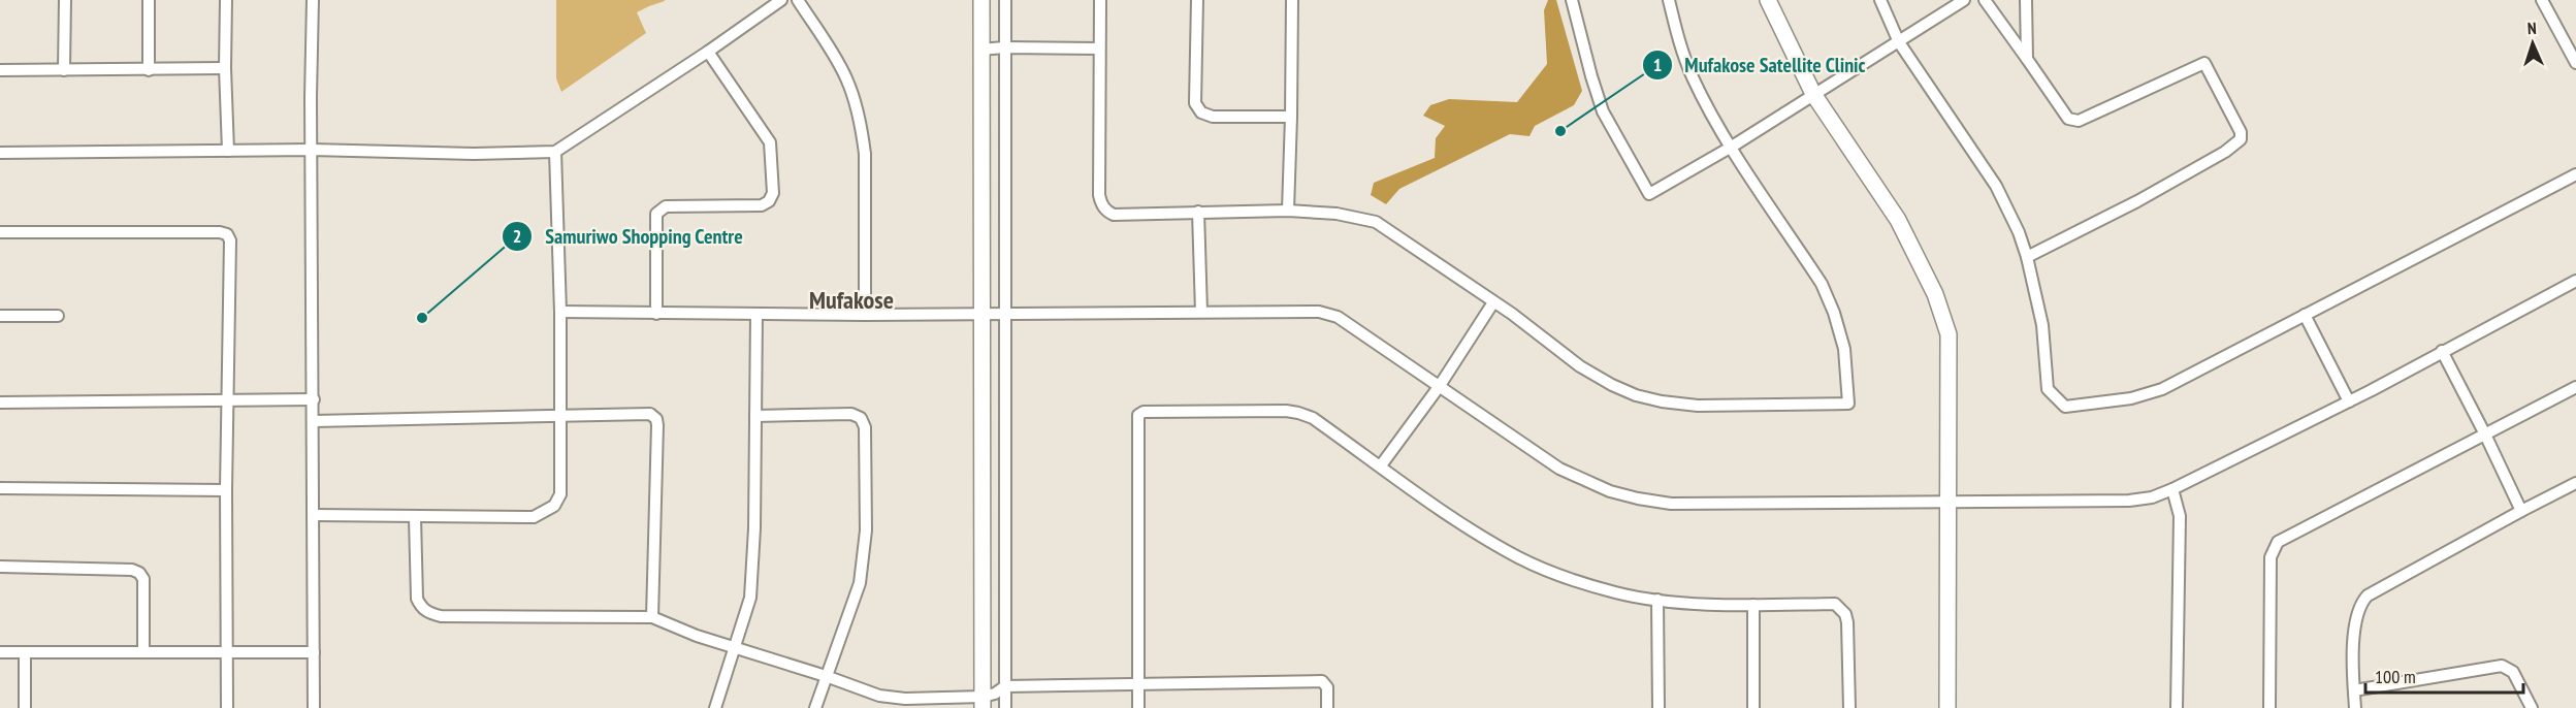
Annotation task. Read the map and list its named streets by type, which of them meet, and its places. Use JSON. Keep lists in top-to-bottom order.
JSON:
{
  "districts": ["Mufakose"],
  "places": ["Mufakose Satellite Clinic", "Samuriwo Shopping Centre"],
  "scale_bar": "100 m",
  "north": "top"
}
